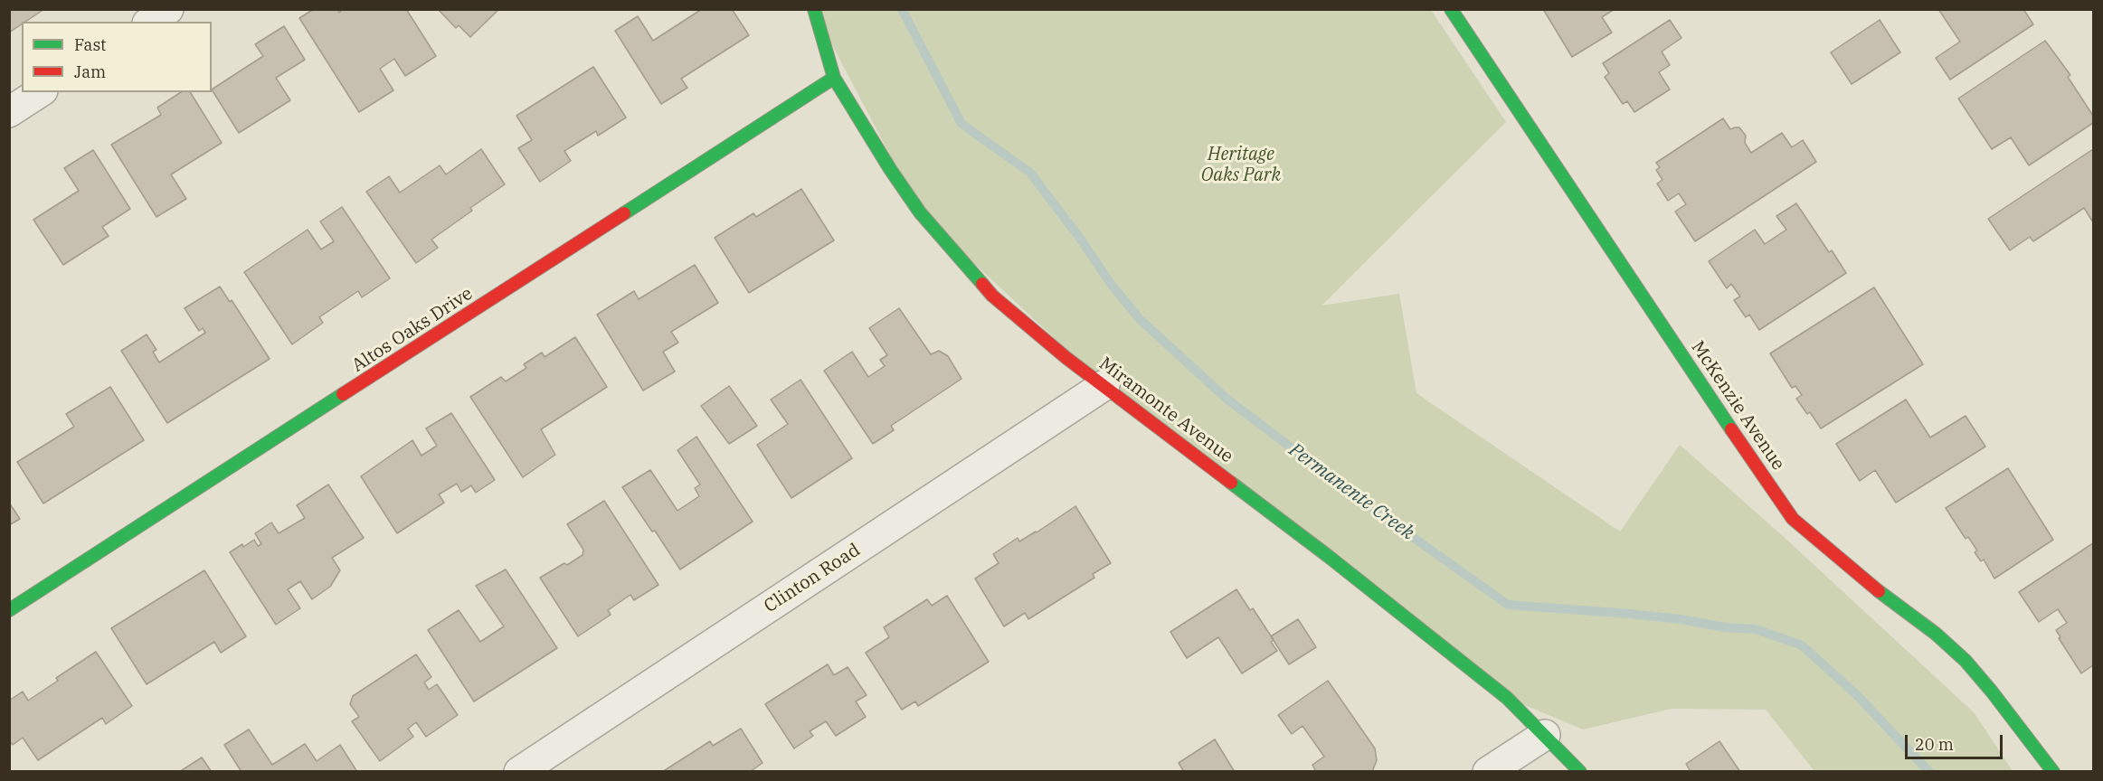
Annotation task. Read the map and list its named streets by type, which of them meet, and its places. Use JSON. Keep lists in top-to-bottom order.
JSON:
{
  "streets": {
    "street": [
      "Altos Oaks Drive",
      "McKenzie Avenue",
      "Miramonte Avenue",
      "Clinton Road"
    ]
  },
  "crossings": [
    ["Altos Oaks Drive", "Miramonte Avenue"],
    ["Miramonte Avenue", "Clinton Road"]
  ],
  "water": ["Permanente Creek"],
  "parks": ["Heritage Oaks Park"],
  "legend": ["Fast", "Jam"],
  "scale_bar": "20 m"
}
